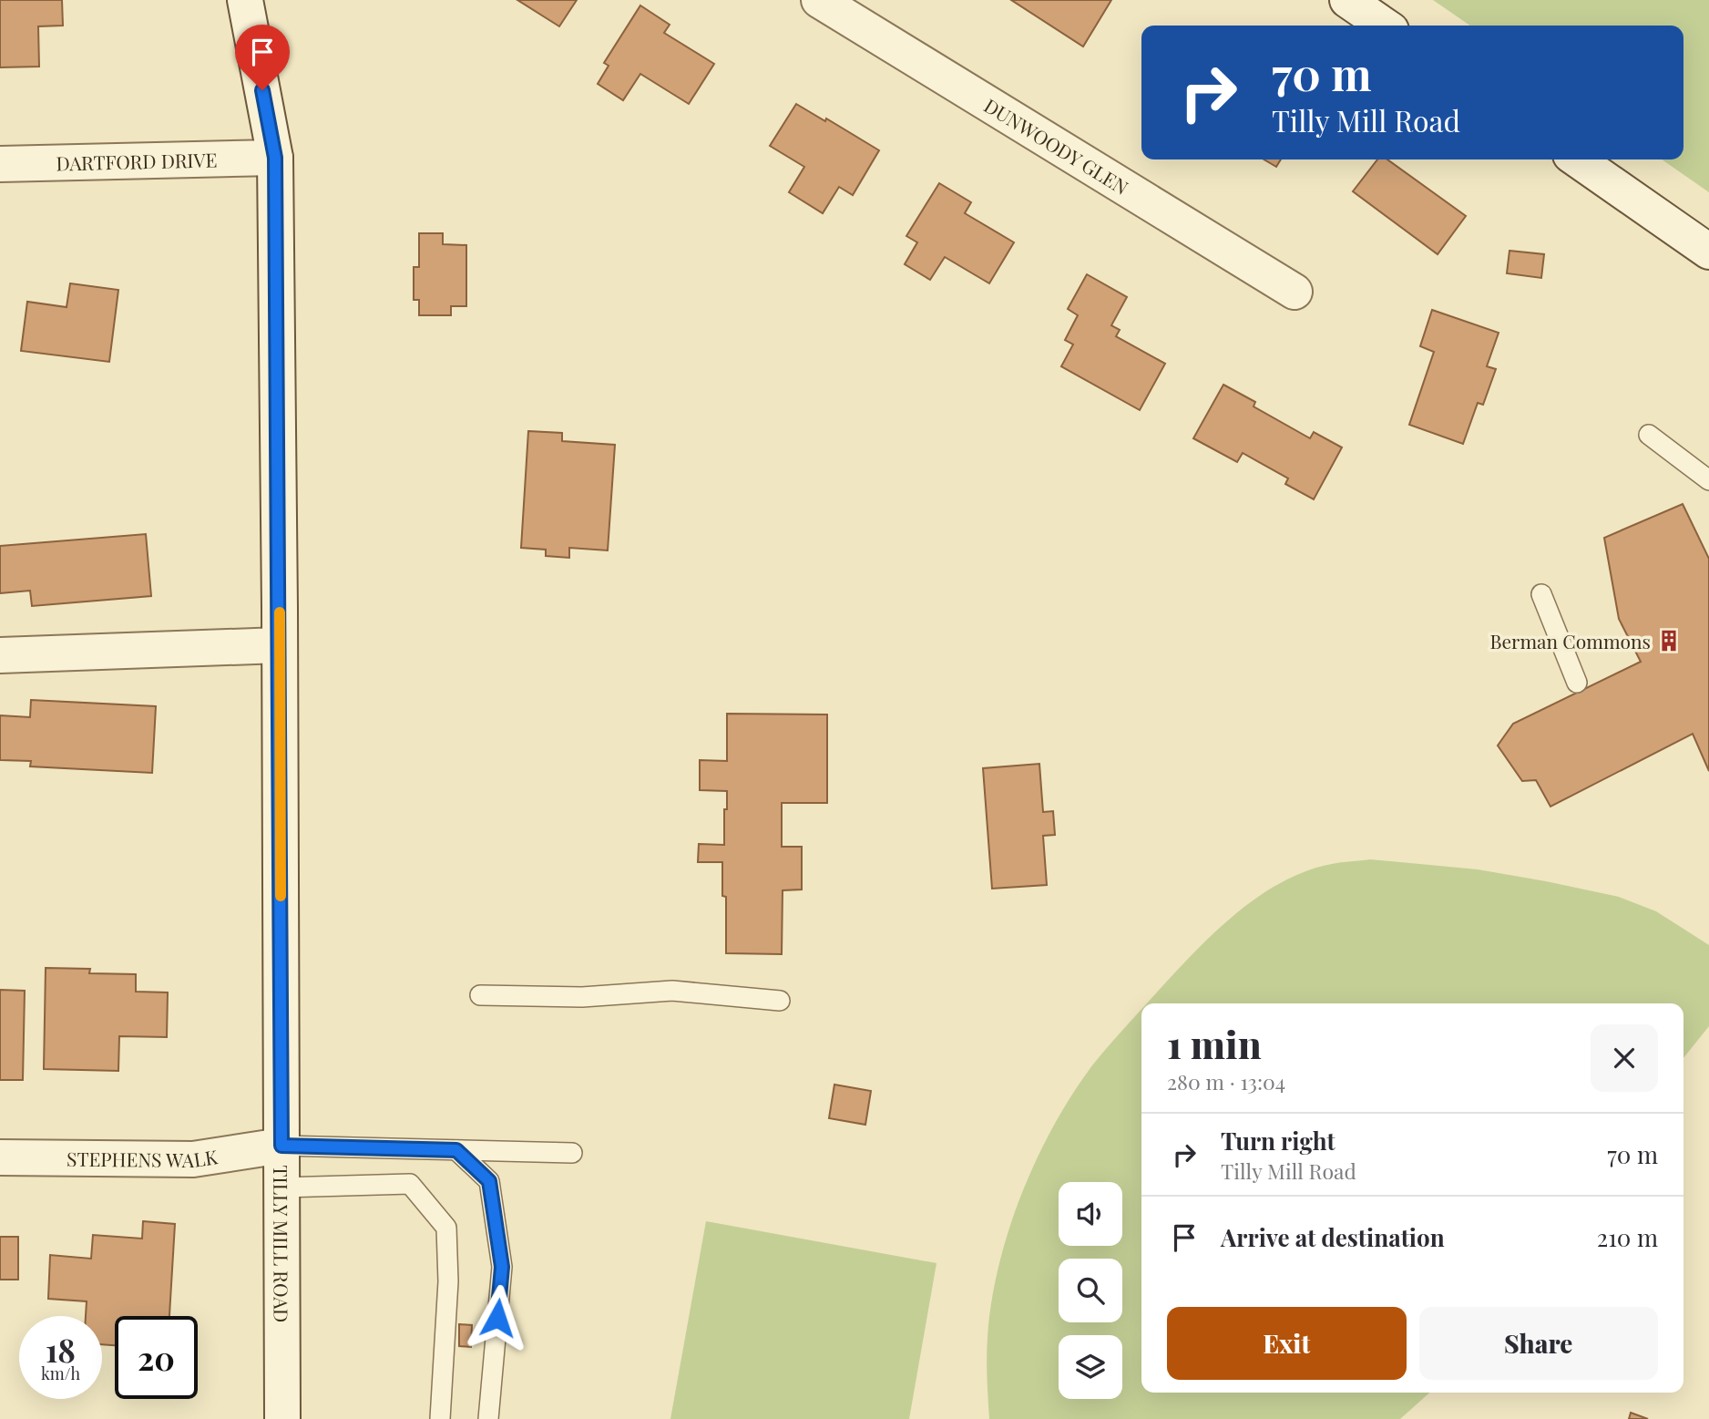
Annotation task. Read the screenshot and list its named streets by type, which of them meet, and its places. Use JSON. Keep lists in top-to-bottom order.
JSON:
{
  "streets": {
    "street": [
      "DUNWOODY GLEN",
      "DARTFORD DRIVE",
      "STEPHENS WALK",
      "TILLY MILL ROAD"
    ]
  },
  "crossings": [
    ["DARTFORD DRIVE", "TILLY MILL ROAD"],
    ["STEPHENS WALK", "TILLY MILL ROAD"]
  ],
  "places": {
    "building": ["Berman Commons"]
  },
  "page": {
    "turn": ["70 m", "Tilly Mill Road"],
    "heading": ["1 min", "280 m · 13:04"],
    "list": [
      {
        "name": "Turn right",
        "note": "Tilly Mill Road",
        "value": "70 m"
      },
      {
        "name": "Arrive at destination",
        "value": "210 m"
      }
    ],
    "buttons": ["Exit", "Share"],
    "speed": "18 km/h",
    "limit": "20"
  }
}
